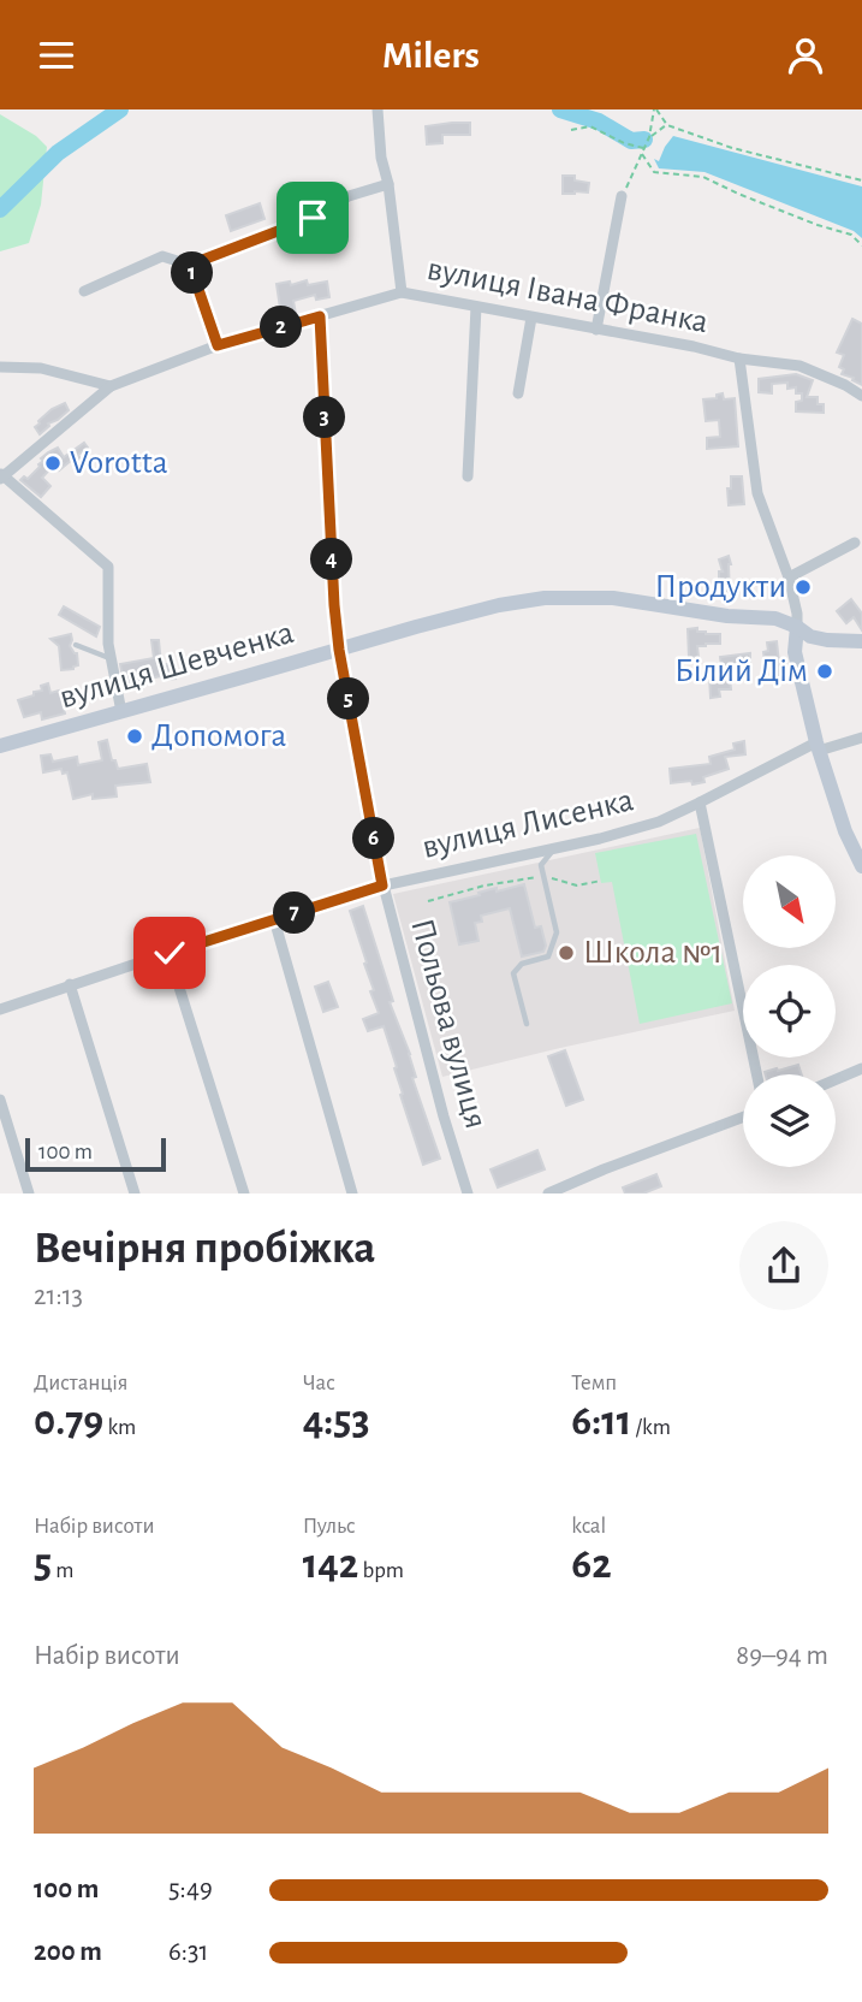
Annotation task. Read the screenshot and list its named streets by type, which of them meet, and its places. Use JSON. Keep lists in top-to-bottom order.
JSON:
{
  "streets": {
    "street": [
      "вулиця Івана Франка",
      "вулиця Шевченка",
      "вулиця Лисенка",
      "Польова вулиця"
    ]
  },
  "crossings": [
    ["вулиця Івана Франка", "Польова вулиця"],
    ["вулиця Шевченка", "Польова вулиця"],
    ["вулиця Лисенка", "Польова вулиця"]
  ],
  "places": [
    "Vorotta",
    "Продукти",
    "Білий Дім",
    "Допомога",
    "Школа №1"
  ],
  "scale_bar": "100 m",
  "north": "bottom right",
  "page": {
    "header": "Milers",
    "pins": [
      "1",
      "2",
      "3",
      "4",
      "5",
      "6",
      "7"
    ],
    "scale": "100 m",
    "heading": ["Вечірня пробіжка", "21:13"],
    "stats": [
      ["Дистанція", "0.79 km"],
      ["Час", "4:53"],
      ["Темп", "6:11 /km"],
      ["Набір висоти", "5 m"],
      ["Пульс", "142 bpm"],
      ["kcal", "62"]
    ],
    "chart": ["Набір висоти", "89–94 m"],
    "list": [
      {
        "name": "100 m",
        "note": "5:49"
      },
      {
        "name": "200 m",
        "note": "6:31"
      }
    ]
  }
}
